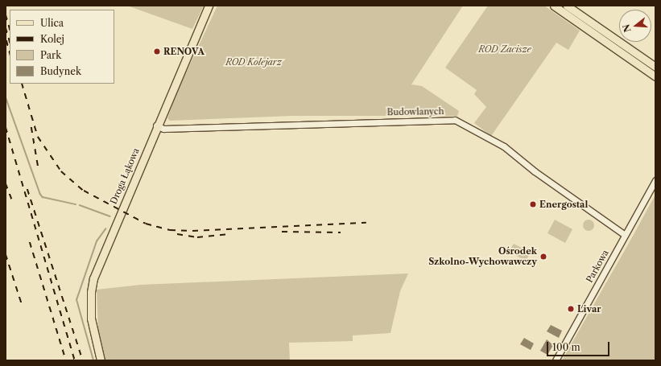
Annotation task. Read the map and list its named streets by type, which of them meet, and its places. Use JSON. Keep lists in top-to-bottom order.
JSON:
{
  "streets": {
    "main road": ["Droga Łąkowa"],
    "street": ["Budowlanych", "Parkowa"]
  },
  "crossings": [
    ["Budowlanych", "Droga Łąkowa"],
    ["Budowlanych", "Parkowa"]
  ],
  "parks": ["ROD Zacisze", "ROD Kolejarz"],
  "places": [
    "RENOVA",
    "Energostal",
    "Ośrodek Szkolno-Wychowawczy",
    "Livar"
  ],
  "legend": [
    "Ulica",
    "Kolej",
    "Park",
    "Budynek"
  ],
  "scale_bar": "100 m",
  "north": "left"
}
